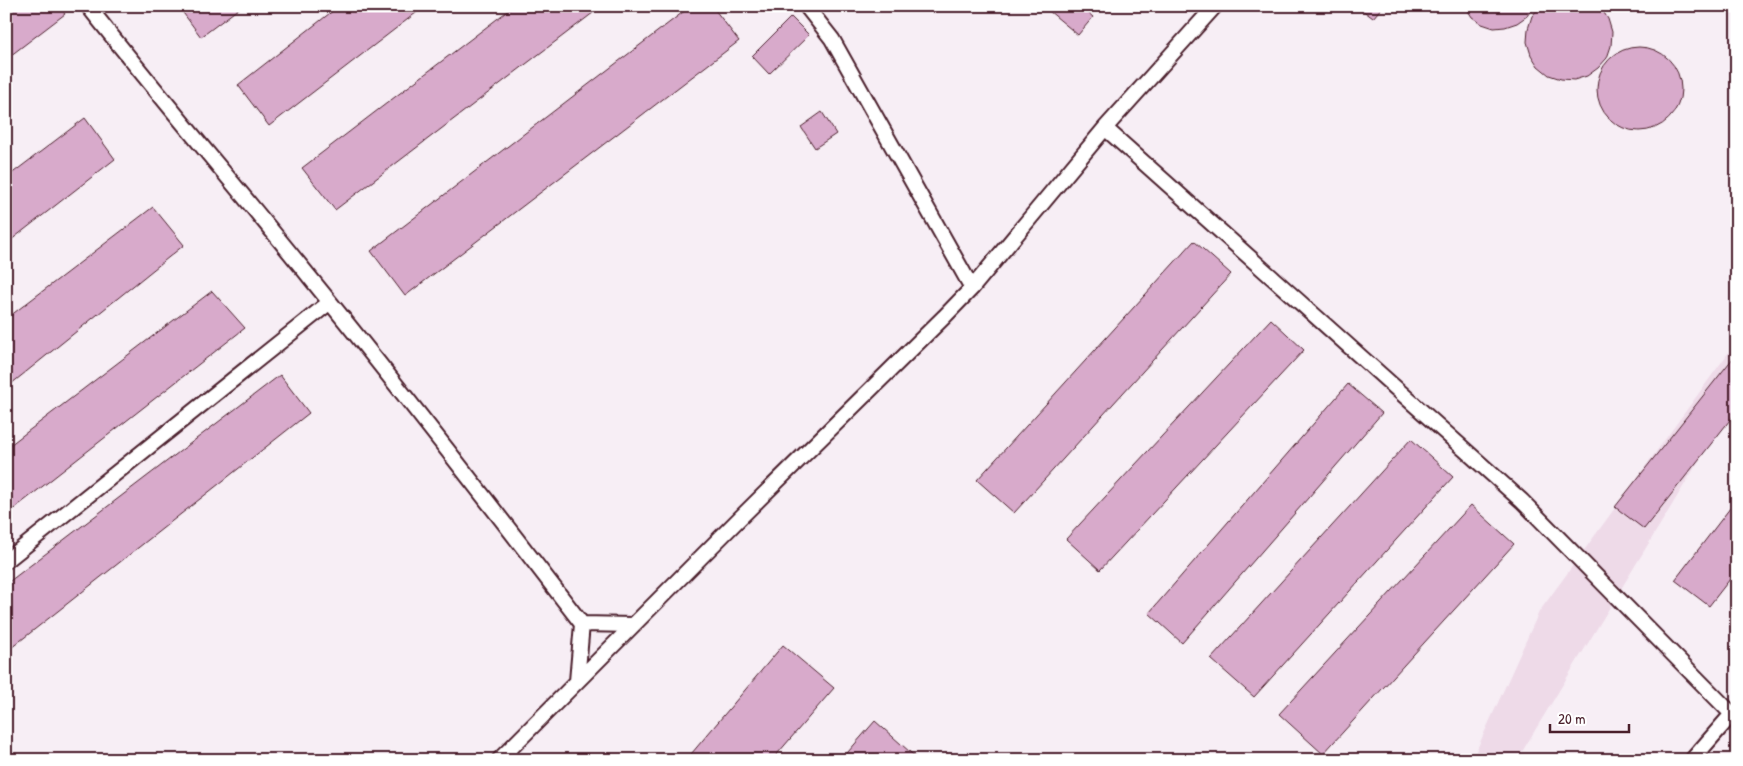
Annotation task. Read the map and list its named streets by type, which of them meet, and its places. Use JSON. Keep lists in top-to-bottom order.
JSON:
{
  "scale_bar": "20 m"
}
